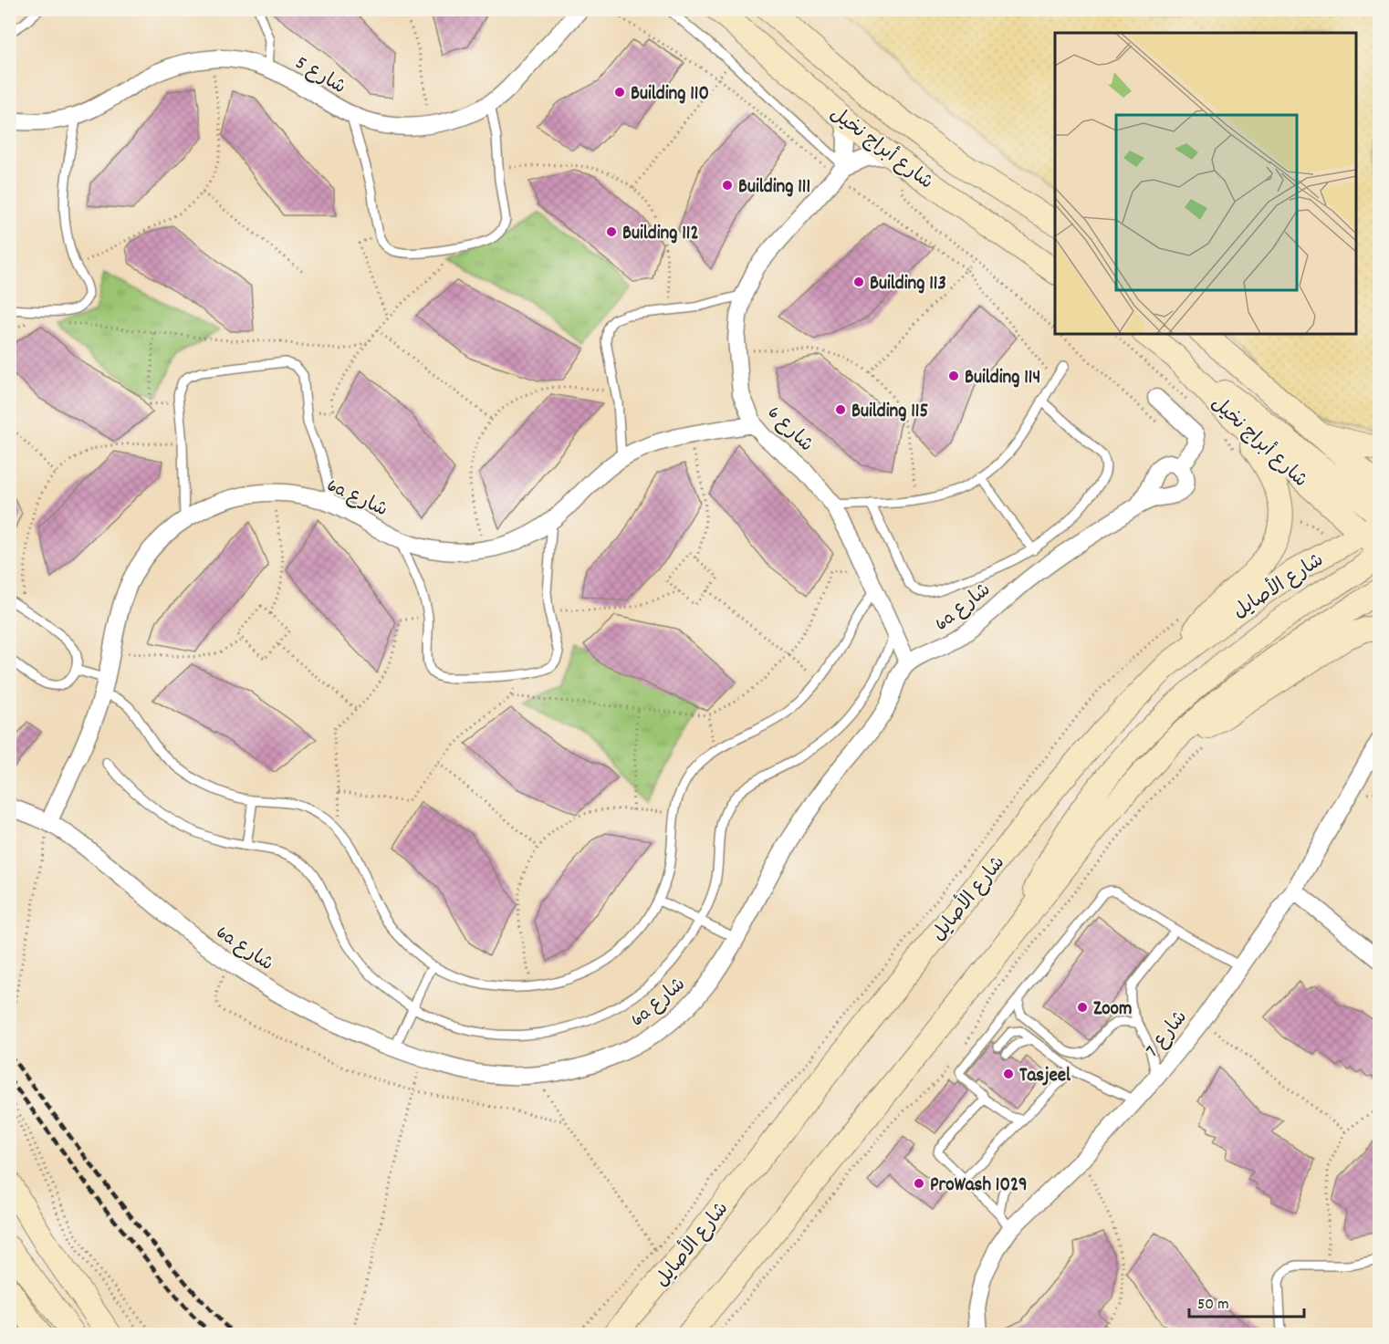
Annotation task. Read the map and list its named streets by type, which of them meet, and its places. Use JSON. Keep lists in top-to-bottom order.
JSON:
{
  "streets": {
    "main road": ["شارع أبراج نخيل", "شارع الأصايل"],
    "street": [
      "شارع 5",
      "شارع 6",
      "6a شارع",
      "شارع 7"
    ]
  },
  "crossings": [
    ["شارع أبراج نخيل", "شارع 6"],
    ["شارع أبراج نخيل", "شارع الأصايل"],
    ["شارع 6", "6a شارع"]
  ],
  "places": [
    "Building 110",
    "Building 111",
    "Building 112",
    "Building 113",
    "Building 114",
    "Building 115",
    "Zoom",
    "Tasjeel",
    "ProWash 1029"
  ],
  "scale_bar": "50 m"
}
